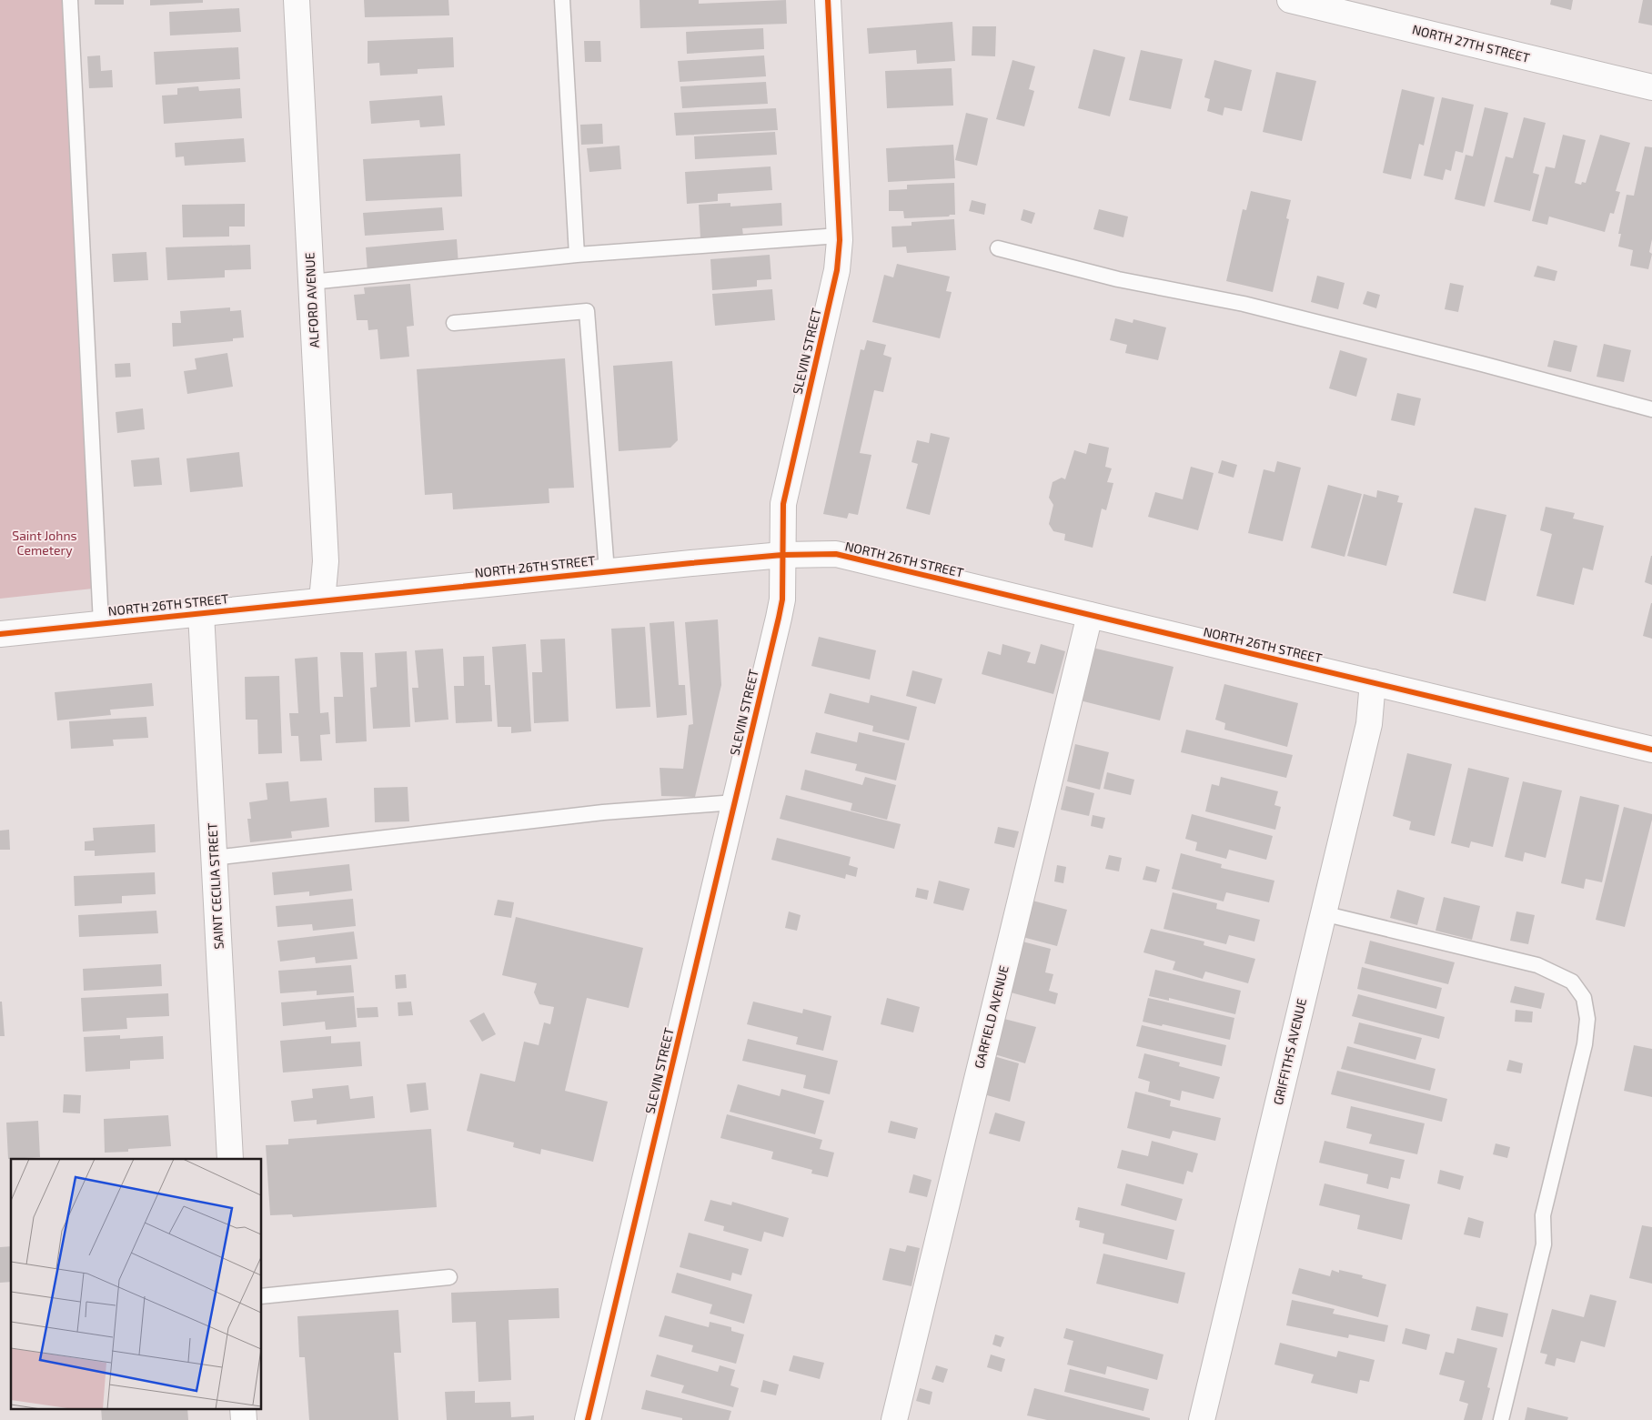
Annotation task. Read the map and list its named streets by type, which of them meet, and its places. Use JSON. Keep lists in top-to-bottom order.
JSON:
{
  "streets": {
    "street": [
      "NORTH 27TH STREET",
      "ALFORD AVENUE",
      "SLEVIN STREET",
      "NORTH 26TH STREET",
      "SAINT CECILIA STREET",
      "GARFIELD AVENUE",
      "GRIFFITHS AVENUE"
    ]
  },
  "crossings": [
    ["ALFORD AVENUE", "NORTH 26TH STREET"],
    ["SLEVIN STREET", "NORTH 26TH STREET"],
    ["NORTH 26TH STREET", "SAINT CECILIA STREET"],
    ["NORTH 26TH STREET", "GARFIELD AVENUE"],
    ["NORTH 26TH STREET", "GRIFFITHS AVENUE"]
  ],
  "parks": ["Saint Johns Cemetery"]
}
